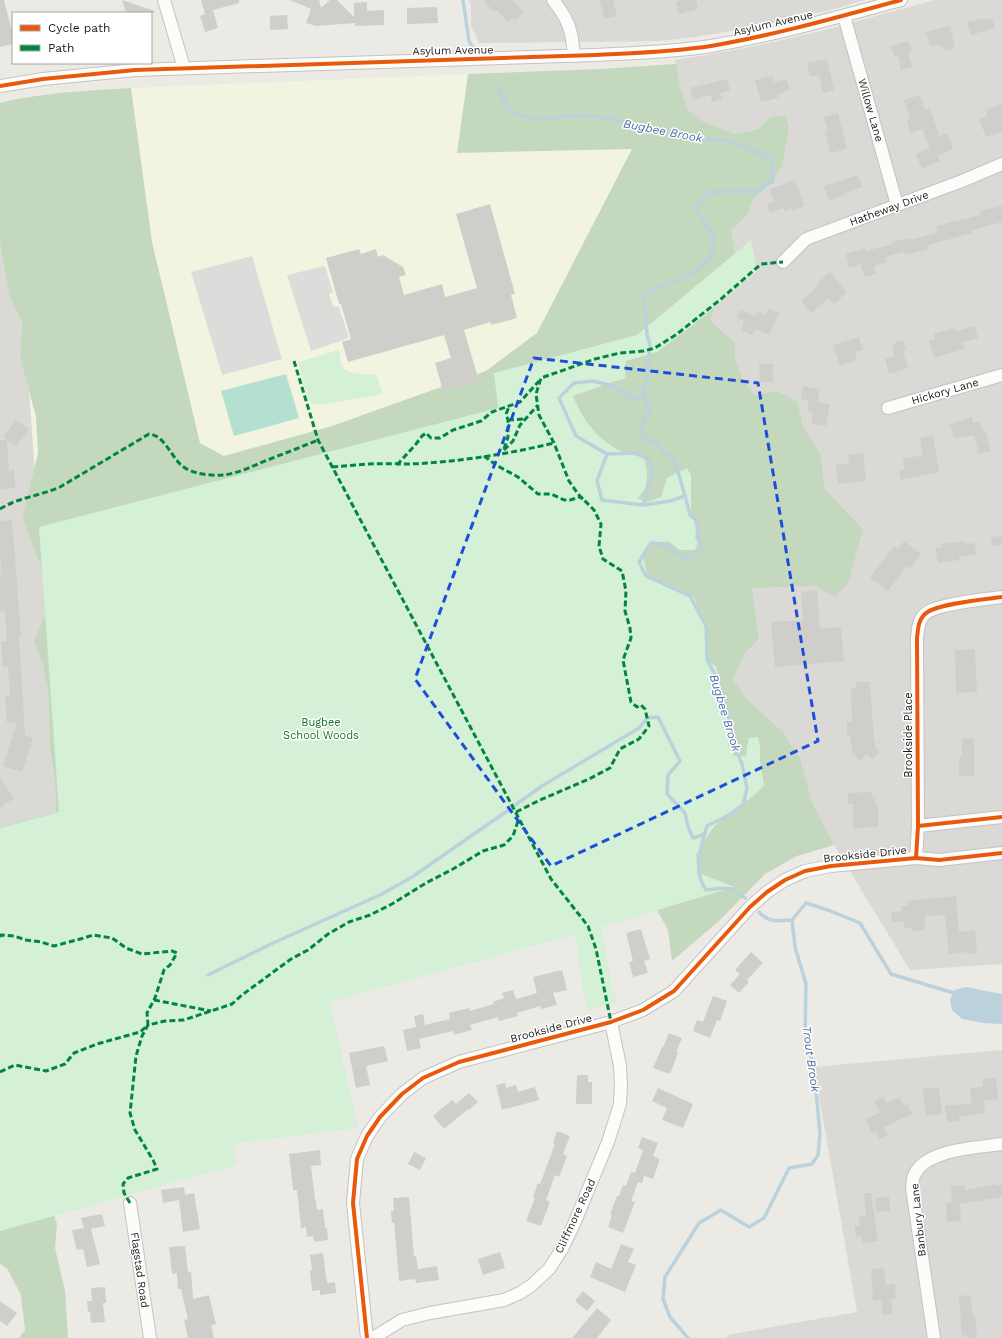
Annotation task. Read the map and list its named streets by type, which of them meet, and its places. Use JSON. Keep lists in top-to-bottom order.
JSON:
{
  "streets": {
    "street": [
      "Asylum Avenue",
      "Willow Lane",
      "Hatheway Drive",
      "Hickory Lane",
      "Brookside Place",
      "Brookside Drive",
      "Cliffmore Road",
      "Banbury Lane",
      "Flagstad Road"
    ]
  },
  "crossings": [
    ["Asylum Avenue", "Willow Lane"],
    ["Willow Lane", "Hatheway Drive"],
    ["Brookside Place", "Brookside Drive"],
    ["Brookside Drive", "Cliffmore Road"]
  ],
  "water": ["Bugbee Brook", "Trout Brook"],
  "parks": ["Bugbee School Woods"],
  "legend": ["Cycle path", "Path"]
}
